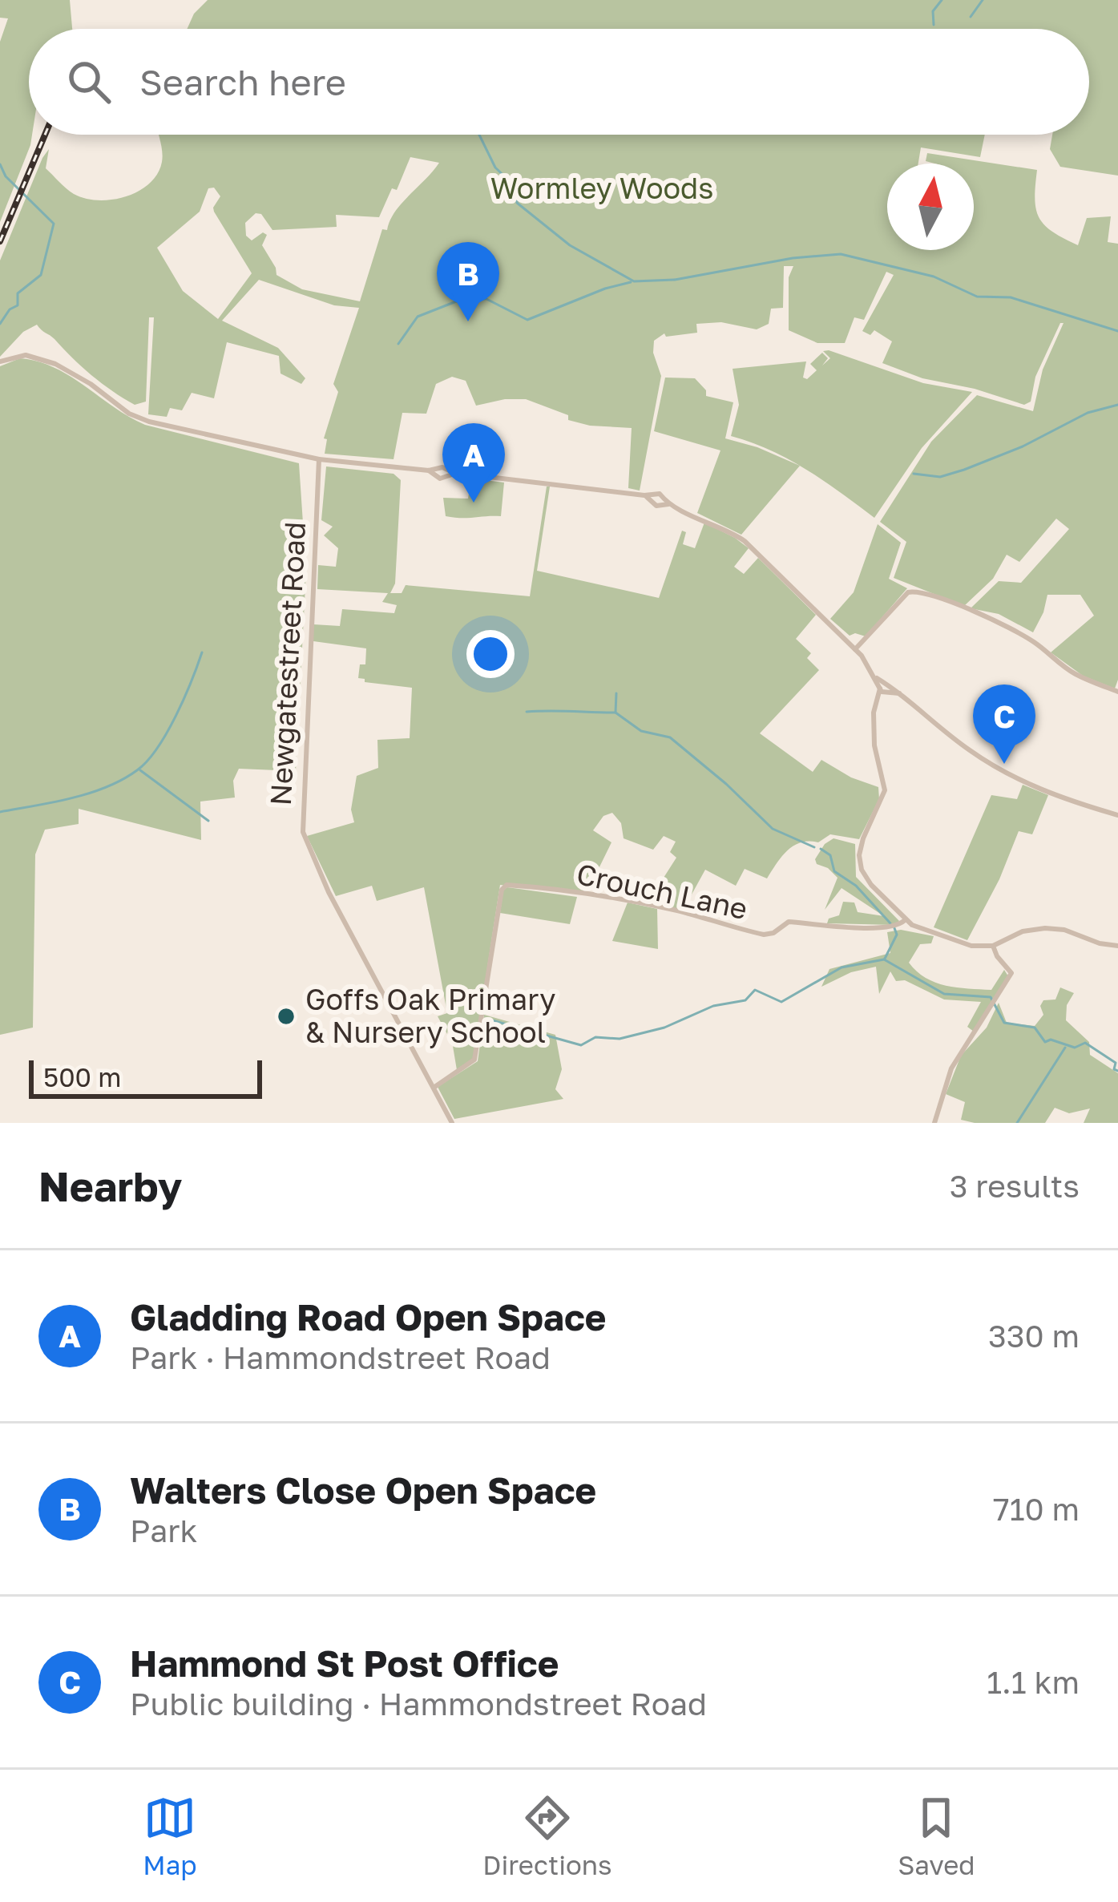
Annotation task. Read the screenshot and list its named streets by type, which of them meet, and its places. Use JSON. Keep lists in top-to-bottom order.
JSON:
{
  "streets": {
    "street": ["Newgatestreet Road", "Crouch Lane"]
  },
  "crossings": [
    ["Newgatestreet Road", "Crouch Lane"]
  ],
  "parks": ["Wormley Woods"],
  "places": ["Goffs Oak Primary & Nursery School"],
  "scale_bar": "500 m",
  "north": "top",
  "page": {
    "search": "Search here",
    "pins": ["B", "A", "C"],
    "scale": "500 m",
    "heading": ["Nearby", "3 results"],
    "list": [
      {
        "mark": "A",
        "name": "Gladding Road Open Space",
        "note": "Park · Hammondstreet Road",
        "value": "330 m"
      },
      {
        "mark": "B",
        "name": "Walters Close Open Space",
        "note": "Park",
        "value": "710 m"
      },
      {
        "mark": "C",
        "name": "Hammond St Post Office",
        "note": "Public building · Hammondstreet Road",
        "value": "1.1 km"
      }
    ],
    "nav": ["Map", "Directions", "Saved"]
  }
}
